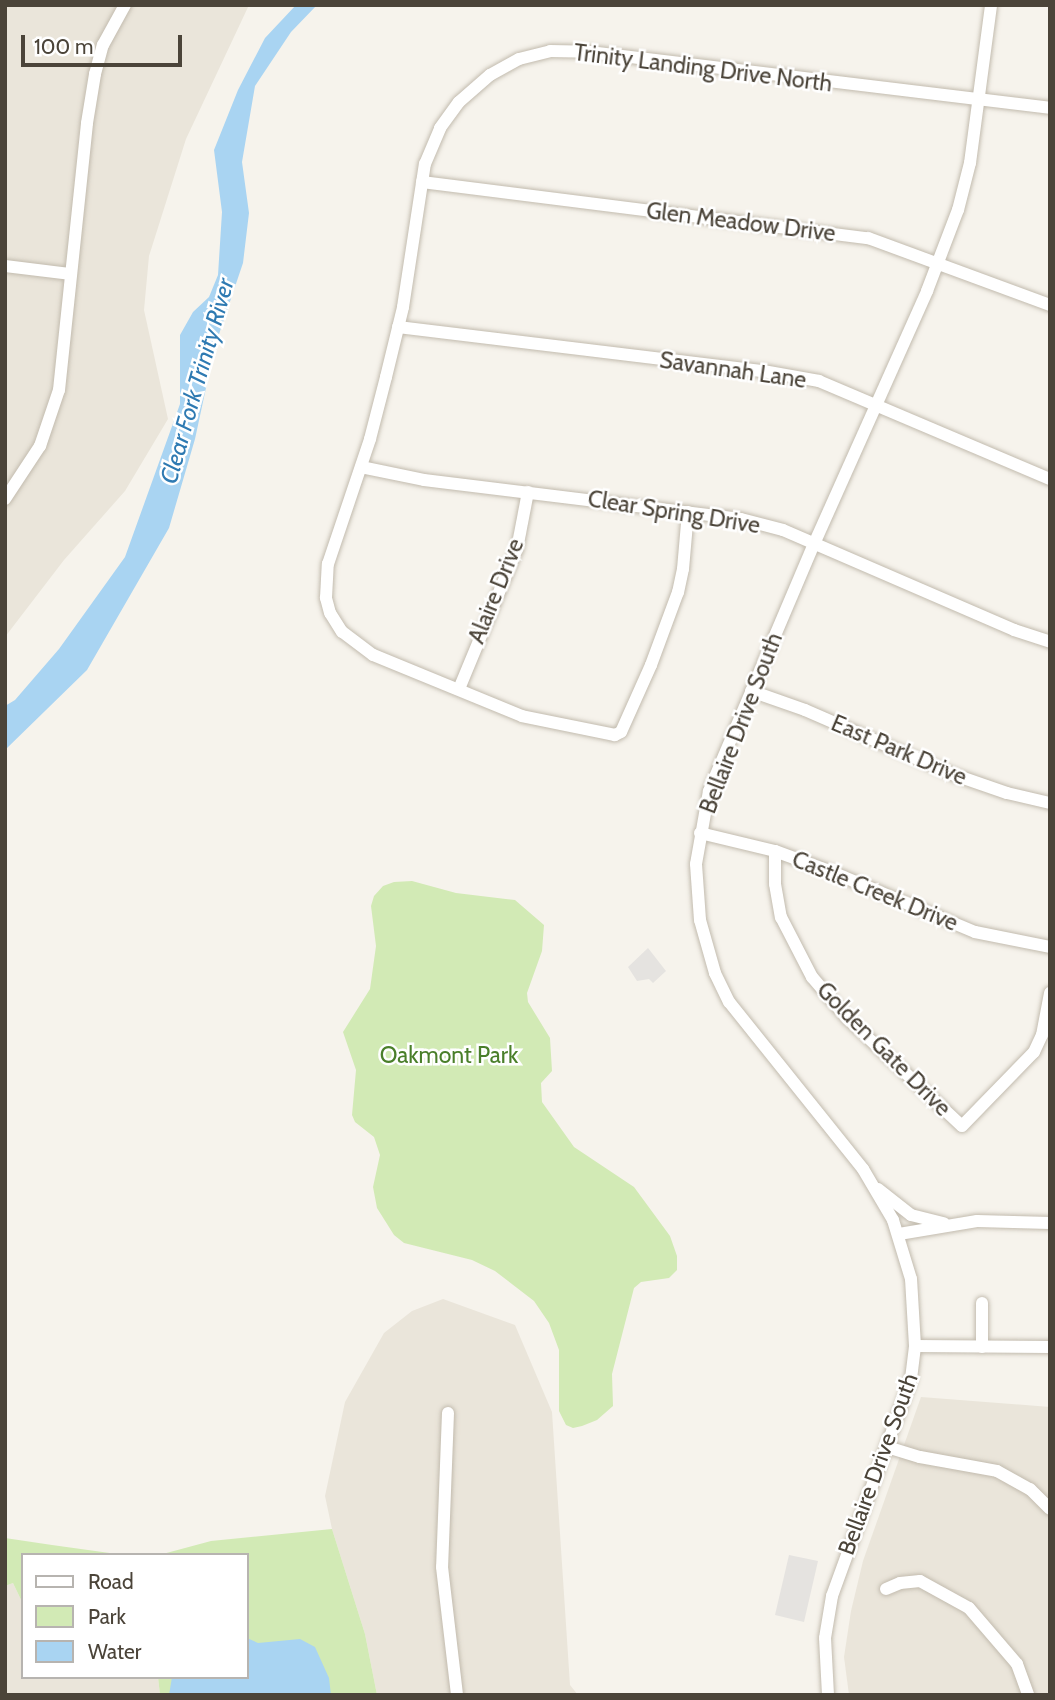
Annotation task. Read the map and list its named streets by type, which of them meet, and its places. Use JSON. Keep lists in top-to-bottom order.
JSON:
{
  "streets": {
    "street": [
      "Trinity Landing Drive North",
      "Glen Meadow Drive",
      "Savannah Lane",
      "Clear Spring Drive",
      "Alaire Drive",
      "Bellaire Drive South",
      "East Park Drive",
      "Castle Creek Drive",
      "Golden Gate Drive"
    ]
  },
  "crossings": [
    ["Trinity Landing Drive North", "Glen Meadow Drive"],
    ["Trinity Landing Drive North", "Savannah Lane"],
    ["Trinity Landing Drive North", "Clear Spring Drive"],
    ["Trinity Landing Drive North", "Alaire Drive"],
    ["Trinity Landing Drive North", "Bellaire Drive South"],
    ["Glen Meadow Drive", "Bellaire Drive South"],
    ["Savannah Lane", "Bellaire Drive South"],
    ["Clear Spring Drive", "Alaire Drive"],
    ["Clear Spring Drive", "Bellaire Drive South"],
    ["Bellaire Drive South", "East Park Drive"],
    ["Bellaire Drive South", "Castle Creek Drive"],
    ["Castle Creek Drive", "Golden Gate Drive"]
  ],
  "water": ["Clear Fork Trinity River"],
  "parks": ["Oakmont Park"],
  "legend": ["Road", "Park", "Water"],
  "scale_bar": "100 m"
}
